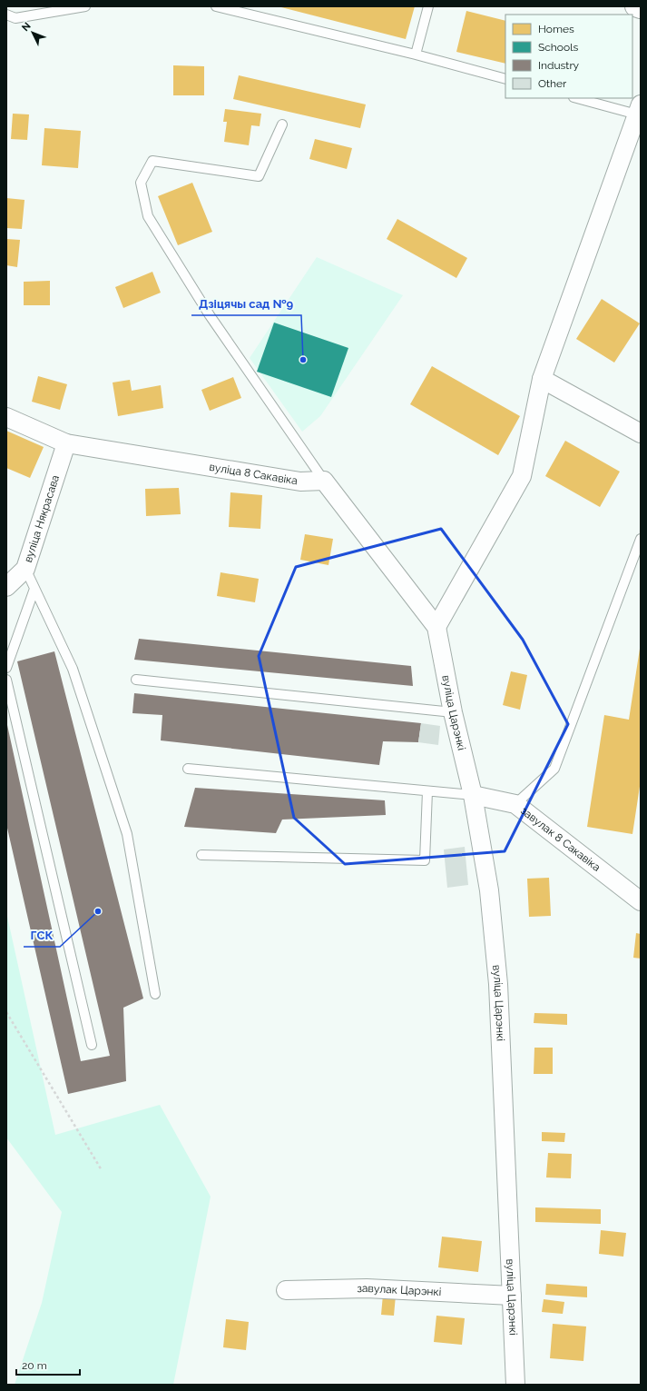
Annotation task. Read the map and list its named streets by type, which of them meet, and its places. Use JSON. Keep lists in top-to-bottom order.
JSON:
{
  "streets": {
    "street": [
      "вуліца 8 Сакавіка",
      "вуліца Някрасава",
      "вуліца Царэнкі",
      "завулак 8 Сакавіка",
      "завулак Царэнкі"
    ]
  },
  "crossings": [
    ["вуліца 8 Сакавіка", "вуліца Някрасава"],
    ["вуліца Царэнкі", "завулак 8 Сакавіка"],
    ["вуліца Царэнкі", "завулак Царэнкі"]
  ],
  "places": ["Дзіцячы сад №9", "ГСК"],
  "legend": [
    "Homes",
    "Schools",
    "Industry",
    "Other"
  ],
  "scale_bar": "20 m",
  "north": "top left"
}
